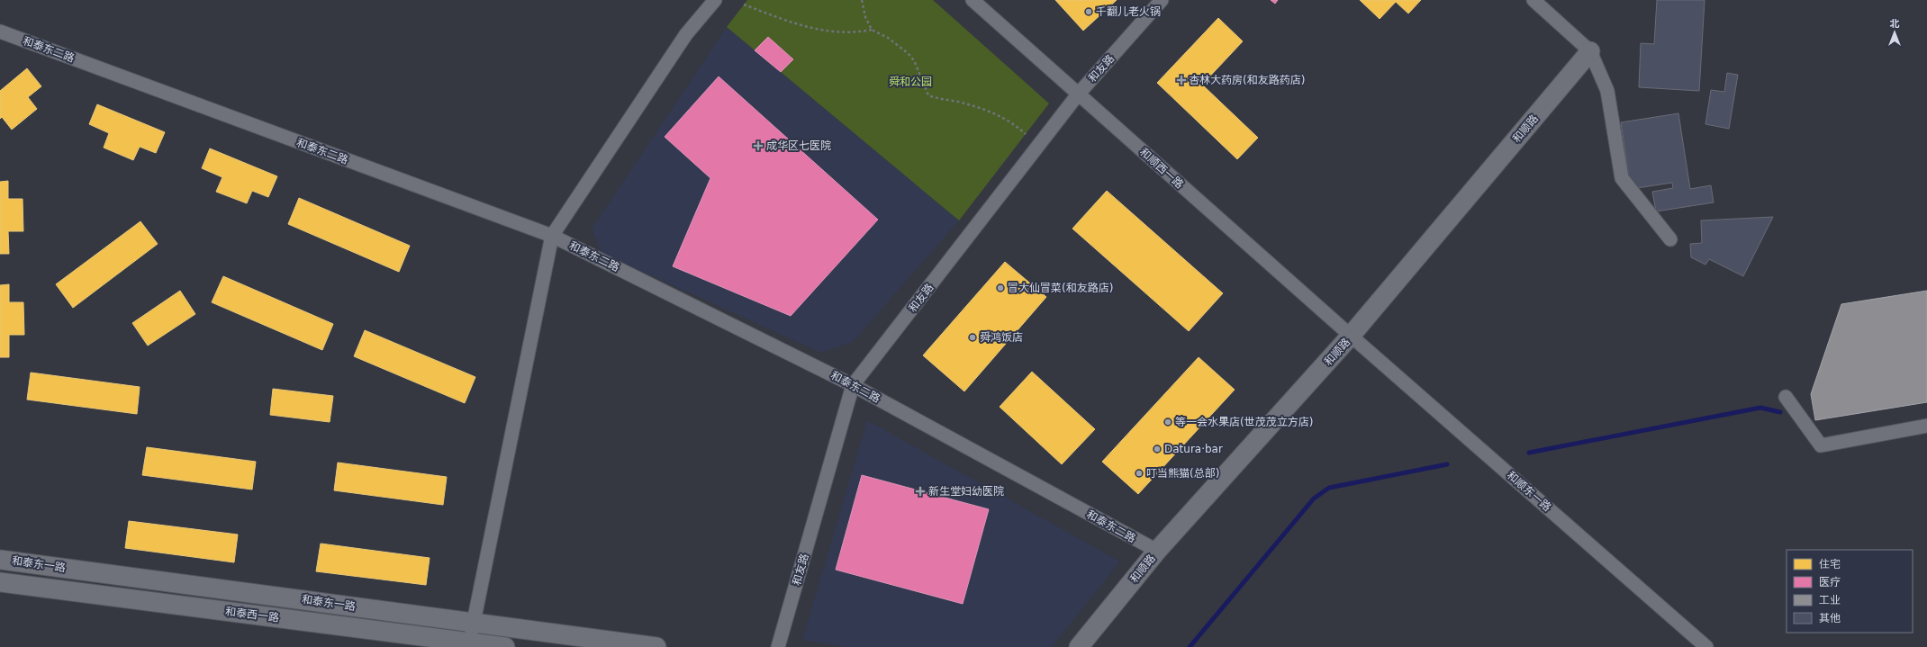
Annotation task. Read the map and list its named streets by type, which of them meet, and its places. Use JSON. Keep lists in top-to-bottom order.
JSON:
{
  "streets": {
    "street": [
      "和泰东二路",
      "和友路",
      "和顺路",
      "和顺西一路",
      "和顺东一路",
      "和泰东一路",
      "和泰西一路"
    ]
  },
  "crossings": [
    ["和泰东二路", "和友路"],
    ["和泰东二路", "和顺路"],
    ["和友路", "和顺西一路"],
    ["和顺路", "和顺西一路"],
    ["和顺路", "和顺东一路"],
    ["和顺西一路", "和顺东一路"]
  ],
  "parks": ["舜和公园"],
  "places": {
    "other": [
      "千翻儿老火锅",
      "冒大仙冒菜(和友路店)",
      "舜鸿饭店",
      "等一会水果店(世茂茂立方店)",
      "Datura·bar",
      "叮当熊猫(总部)"
    ],
    "health": ["杏林大药房(和友路药店)", "成华区七医院", "新生堂妇幼医院"]
  },
  "legend": [
    "住宅",
    "医疗",
    "工业",
    "其他"
  ],
  "north": "top"
}
